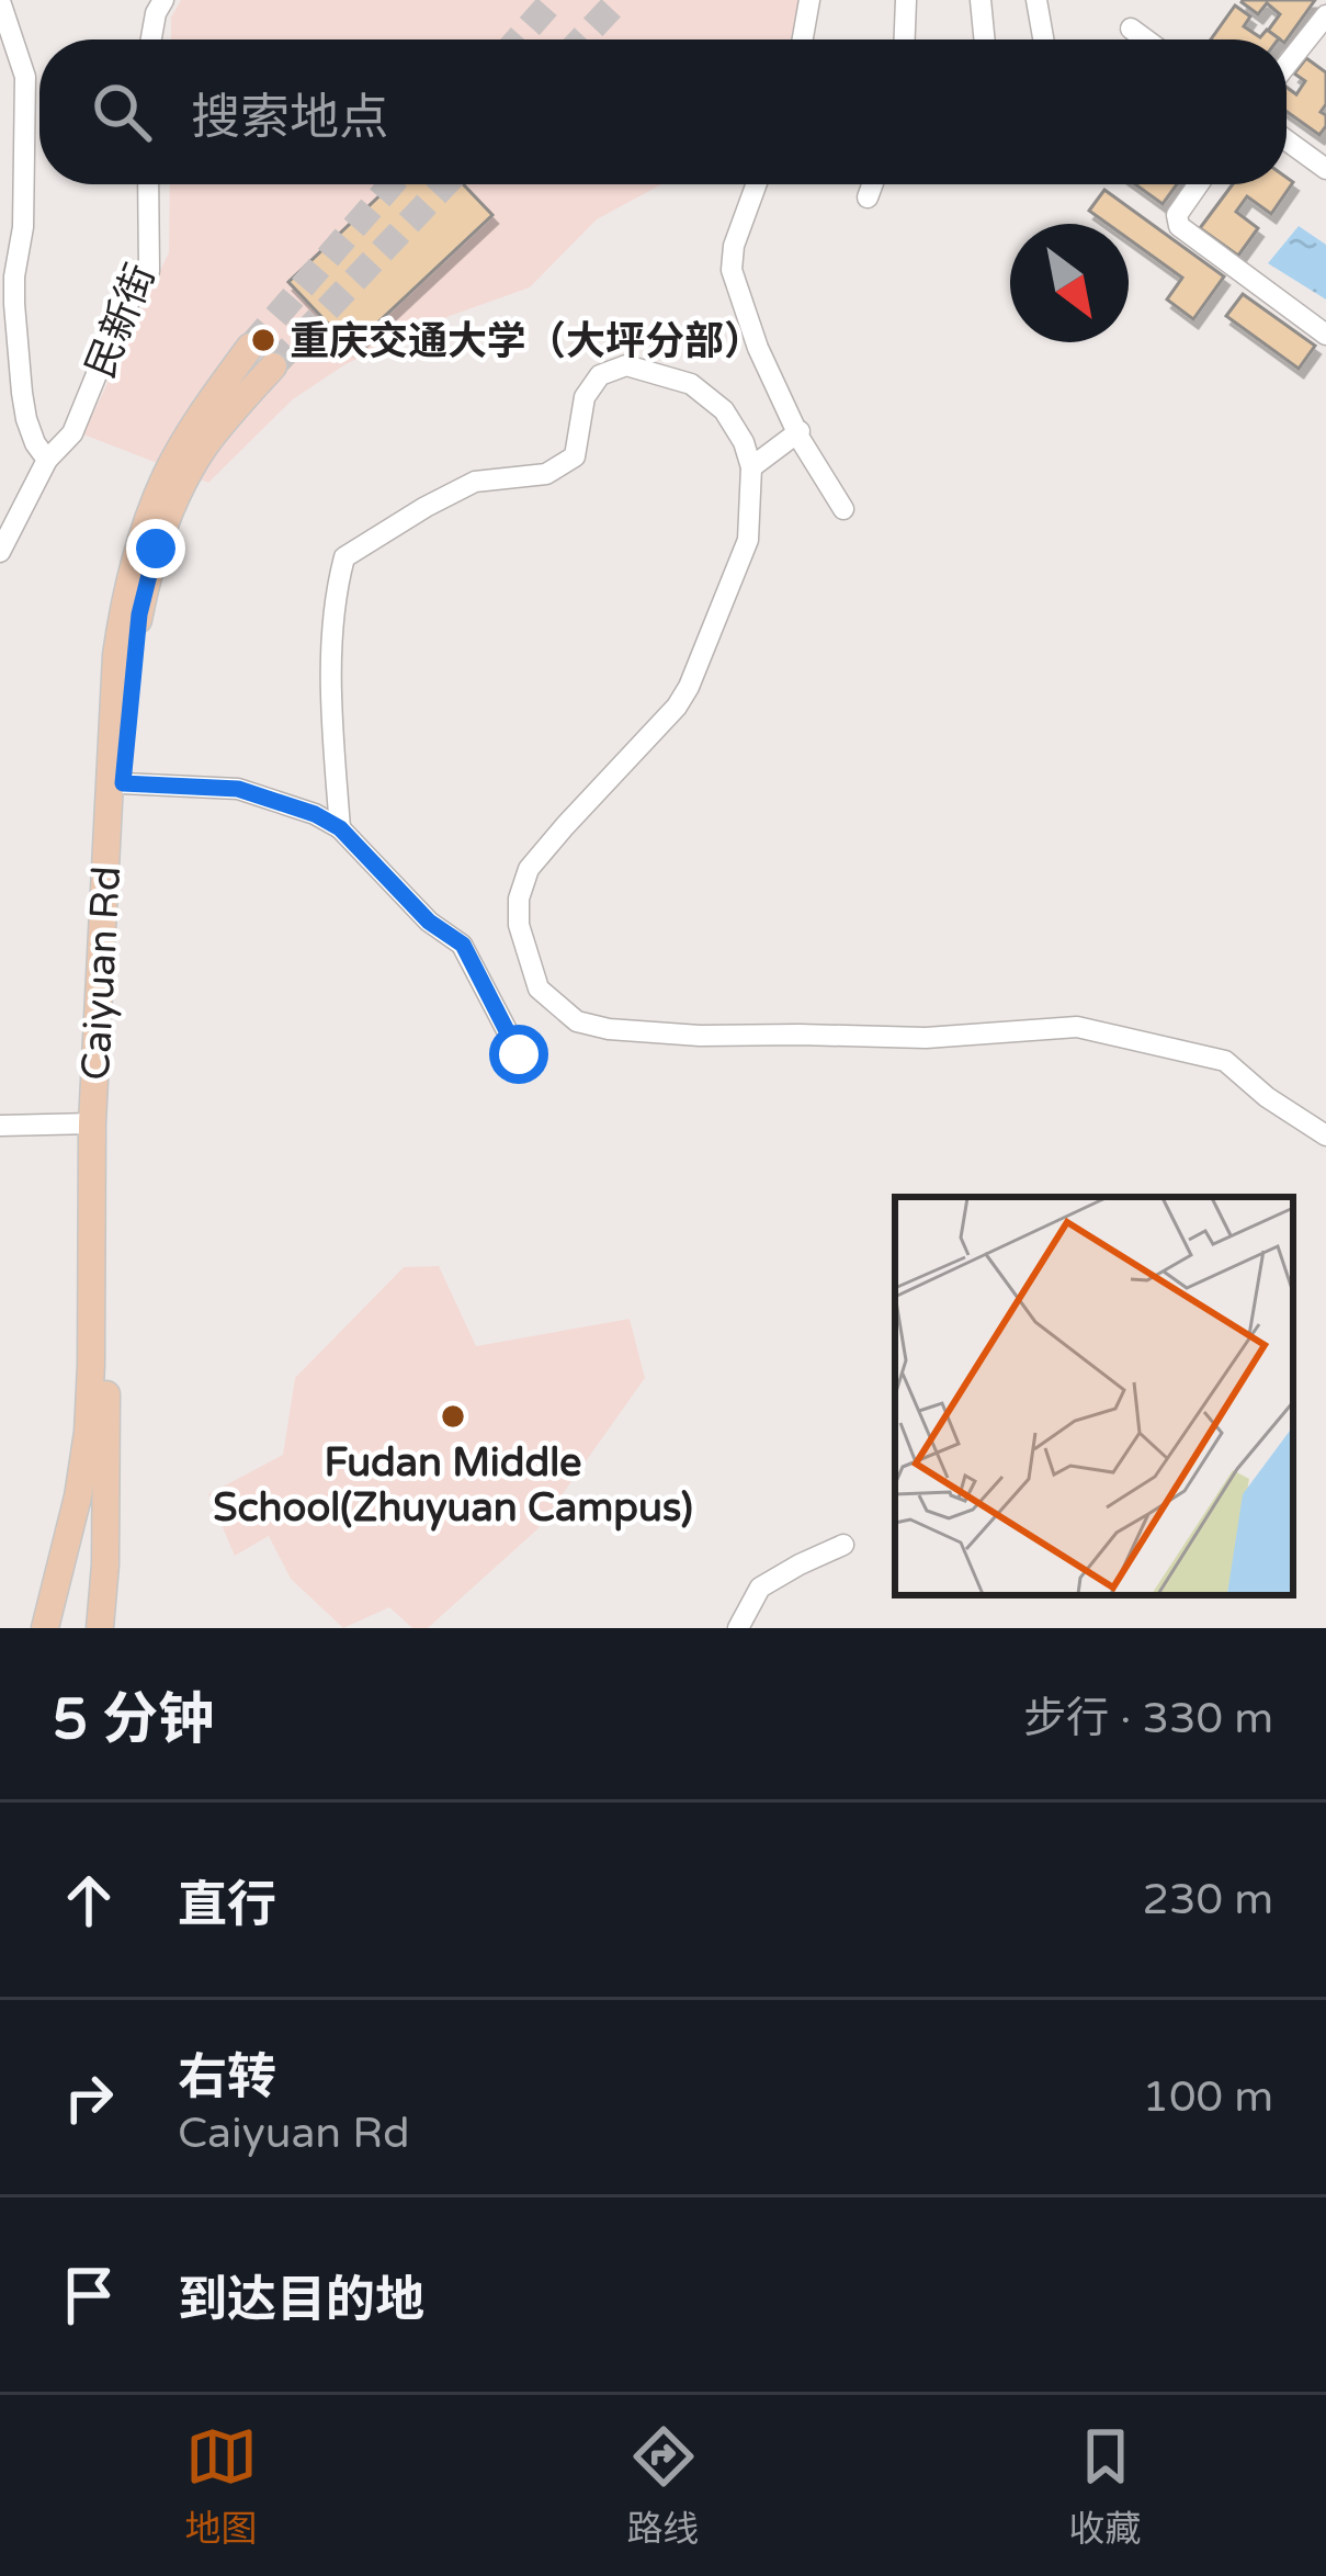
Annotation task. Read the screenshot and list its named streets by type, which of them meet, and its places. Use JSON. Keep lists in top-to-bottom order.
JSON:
{
  "streets": {
    "main road": ["Caiyuan Rd"],
    "street": ["民新街"]
  },
  "places": ["重庆交通大学（大坪分部）", "Fudan Middle School(Zhuyuan Campus)"],
  "north": "bottom right",
  "page": {
    "search": "搜索地点",
    "heading": ["5 分钟", "步行 · 330 m"],
    "list": [
      ["直行", "230 m"],
      ["右转", "Caiyuan Rd", "100 m"],
      "到达目的地"
    ],
    "nav": ["地图", "路线", "收藏"]
  }
}
